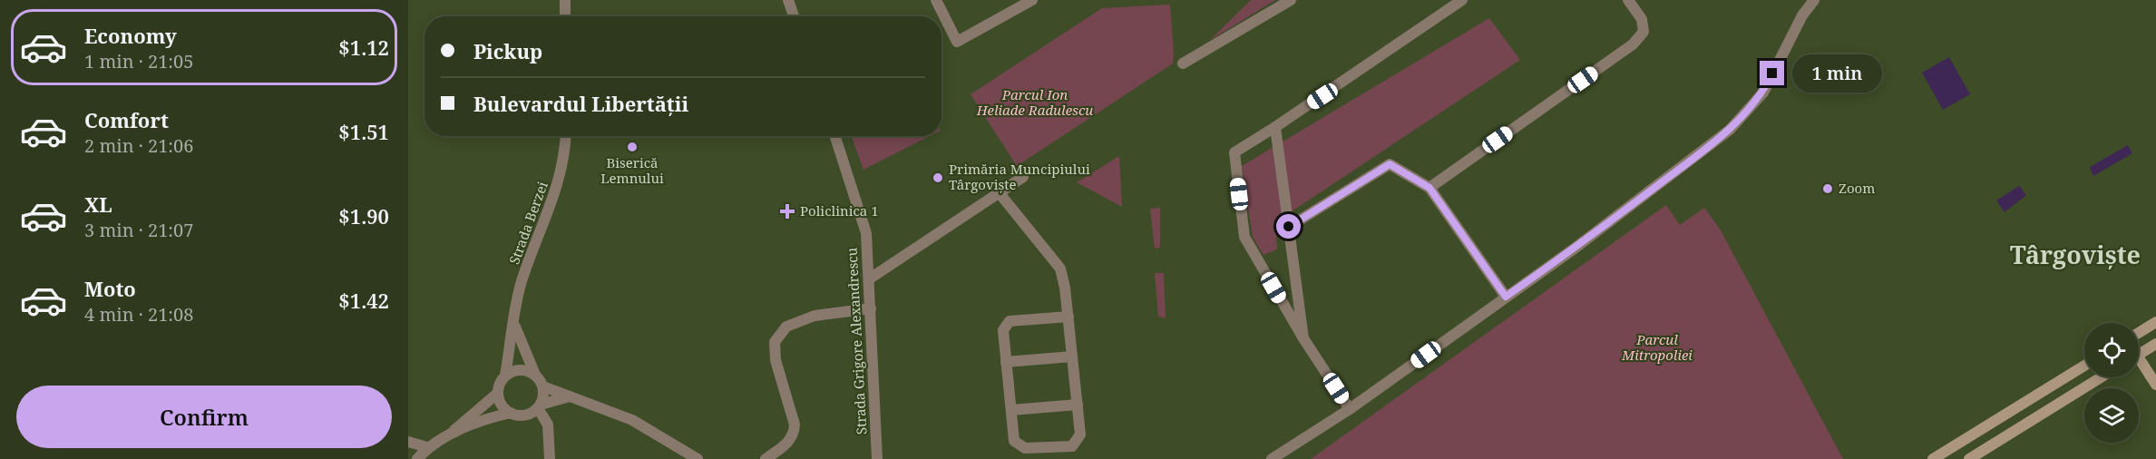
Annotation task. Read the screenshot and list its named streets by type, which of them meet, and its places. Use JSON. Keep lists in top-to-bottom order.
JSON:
{
  "streets": {
    "street": ["Strada Berzei", "Strada Grigore Alexandrescu"]
  },
  "districts": ["Târgoviște"],
  "parks": ["Parcul Ion Heliade Radulescu", "Parcul Mitropoliei"],
  "places": {
    "other": ["Biserică Lemnului", "Primăria Muncipiului Târgoviște", "Zoom"],
    "health": ["Policlinica 1"]
  },
  "page": {
    "list": [
      {
        "name": "Economy",
        "note": "1 min · 21:05",
        "value": "$1.12"
      },
      {
        "name": "Comfort",
        "note": "2 min · 21:06",
        "value": "$1.51"
      },
      {
        "name": "XL",
        "note": "3 min · 21:07",
        "value": "$1.90"
      },
      {
        "name": "Moto",
        "note": "4 min · 21:08",
        "value": "$1.42"
      }
    ],
    "banner": ["Pickup", "Bulevardul Libertății"],
    "bubble": "1 min",
    "buttons": "Confirm"
  }
}
